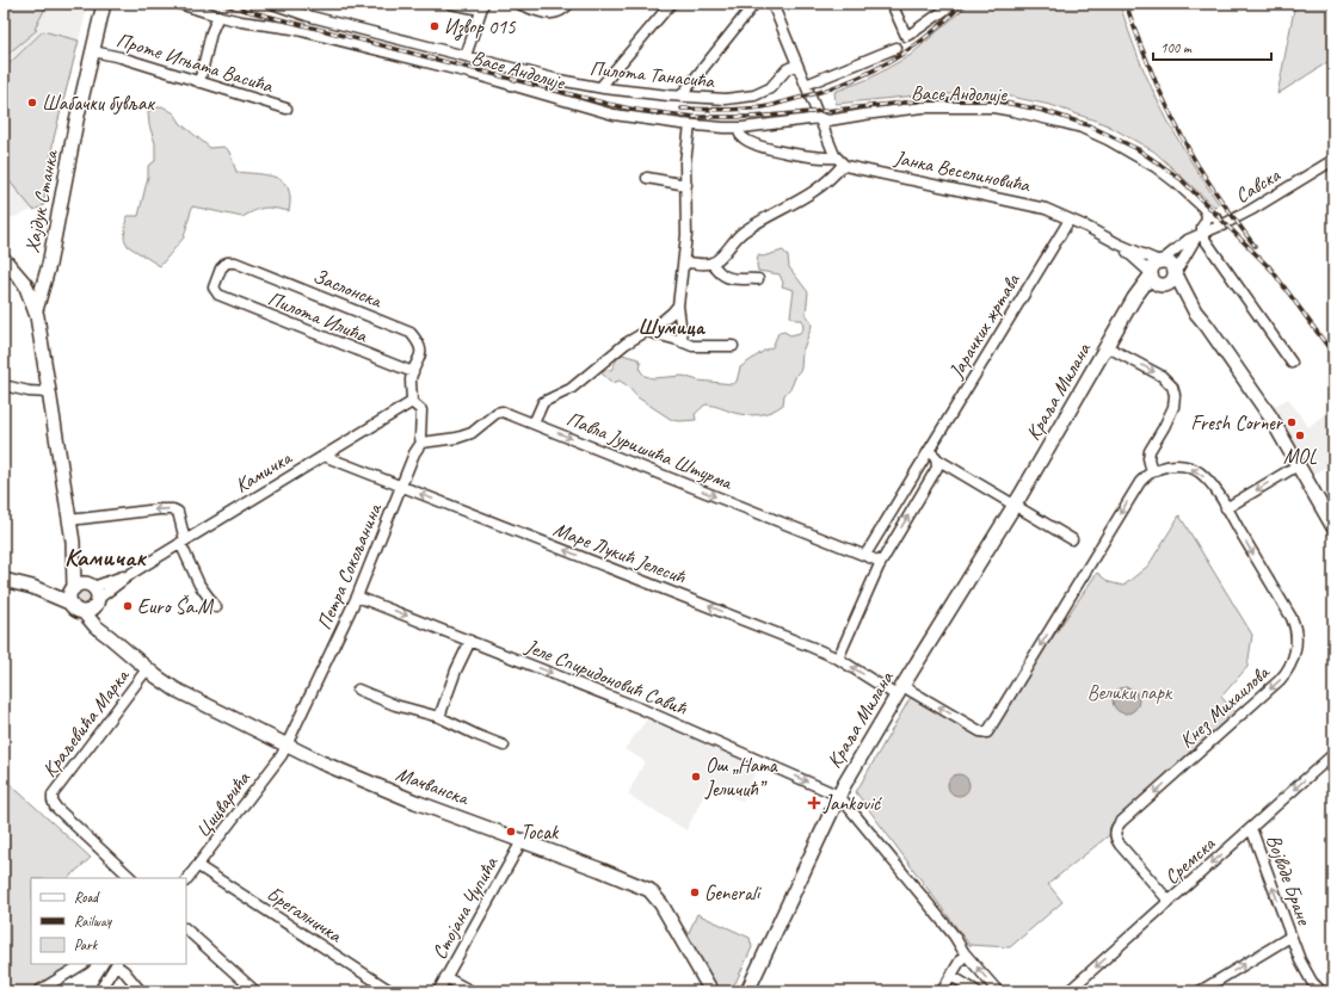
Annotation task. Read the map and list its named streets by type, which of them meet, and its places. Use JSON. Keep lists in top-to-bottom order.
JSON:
{
  "streets": {
    "main road": ["Хајдук Станка", "Краља Милана", "Мачванска"],
    "street": [
      "Проте Игњата Васића",
      "Васе Андолије",
      "Пилота Танасића",
      "Јанка Веселиновића",
      "Савска",
      "Заслонска",
      "Пилота Илића",
      "Јарачких жртава",
      "Павла Јуришића Штурма",
      "Камичка",
      "Маре Лукић Јелесић",
      "Петра Сокољанина",
      "Јеле Спиридоновић Савић",
      "Кнез Михаилова",
      "Краљевића Марка",
      "Цицварића",
      "Сремска",
      "Војводе Бране",
      "Стојана Чупића",
      "Брегалничка"
    ]
  },
  "crossings": [
    ["Проте Игњата Васића", "Хајдук Станка"],
    ["Васе Андолије", "Савска"],
    ["Јанка Веселиновића", "Савска"],
    ["Јанка Веселиновића", "Јарачких жртава"],
    ["Јанка Веселиновића", "Краља Милана"],
    ["Хајдук Станка", "Камичка"],
    ["Хајдук Станка", "Мачванска"],
    ["Заслонска", "Пилота Илића"],
    ["Заслонска", "Камичка"],
    ["Заслонска", "Петра Сокољанина"],
    ["Јарачких жртава", "Павла Јуришића Штурма"],
    ["Краља Милана", "Маре Лукић Јелесић"],
    ["Краља Милана", "Јеле Спиридоновић Савић"],
    ["Краља Милана", "Кнез Михаилова"],
    ["Павла Јуришића Штурма", "Петра Сокољанина"],
    ["Камичка", "Маре Лукић Јелесић"],
    ["Камичка", "Петра Сокољанина"],
    ["Камичка", "Мачванска"],
    ["Маре Лукић Јелесић", "Петра Сокољанина"],
    ["Маре Лукић Јелесић", "Кнез Михаилова"],
    ["Петра Сокољанина", "Јеле Спиридоновић Савић"],
    ["Петра Сокољанина", "Мачванска"],
    ["Петра Сокољанина", "Цицварића"],
    ["Кнез Михаилова", "Сремска"],
    ["Краљевића Марка", "Мачванска"],
    ["Мачванска", "Цицварића"],
    ["Мачванска", "Стојана Чупића"],
    ["Цицварића", "Брегалничка"],
    ["Сремска", "Војводе Бране"]
  ],
  "one_way": [
    "Павла Јуришића Штурма",
    "Маре Лукић Јелесић",
    "Јеле Спиридоновић Савић",
    "Сремска",
    "Војводе Бране"
  ],
  "districts": ["Шумица", "Камичак"],
  "parks": ["Велики парк"],
  "places": {
    "other": [
      "Извор 015",
      "Шабачки бувљак",
      "Fresh Corner",
      "MOL",
      "Euro Ša.M",
      "Ош „Ната Јеличић”",
      "Tocak",
      "Generali"
    ],
    "health": ["Janković"]
  },
  "legend": ["Road", "Railway", "Park"],
  "scale_bar": "100 m"
}
